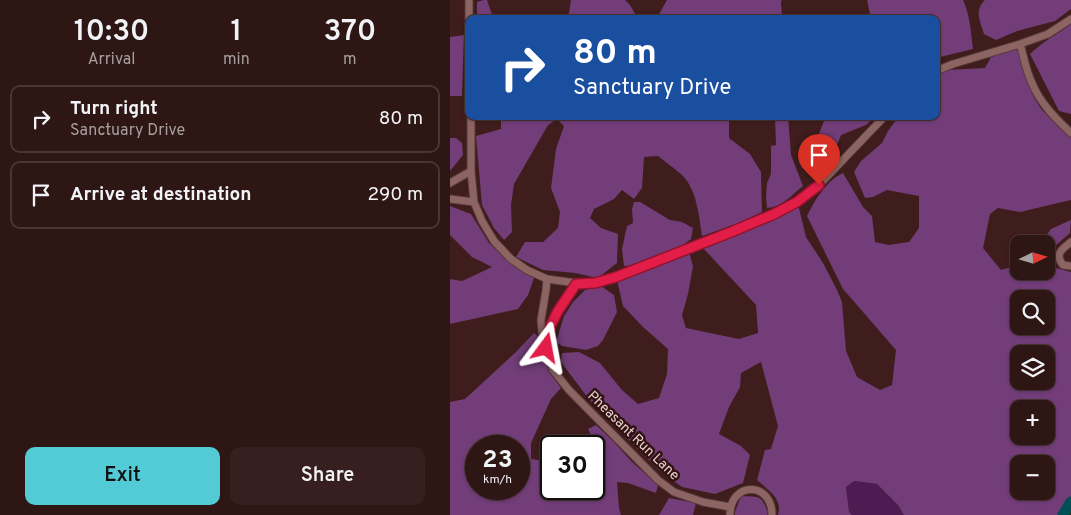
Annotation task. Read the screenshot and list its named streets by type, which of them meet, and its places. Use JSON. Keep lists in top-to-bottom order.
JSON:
{
  "streets": {
    "street": ["Pheasant Run Lane"]
  },
  "north": "right",
  "page": {
    "eta": [
      "10:30",
      "Arrival",
      "1",
      "min",
      "370",
      "m"
    ],
    "turn": ["80 m", "Sanctuary Drive"],
    "list": [
      {
        "name": "Turn right",
        "note": "Sanctuary Drive",
        "value": "80 m"
      },
      {
        "name": "Arrive at destination",
        "value": "290 m"
      }
    ],
    "map_buttons": ["+", "−"],
    "speed": "23 km/h",
    "limit": "30",
    "buttons": ["Exit", "Share"]
  }
}
